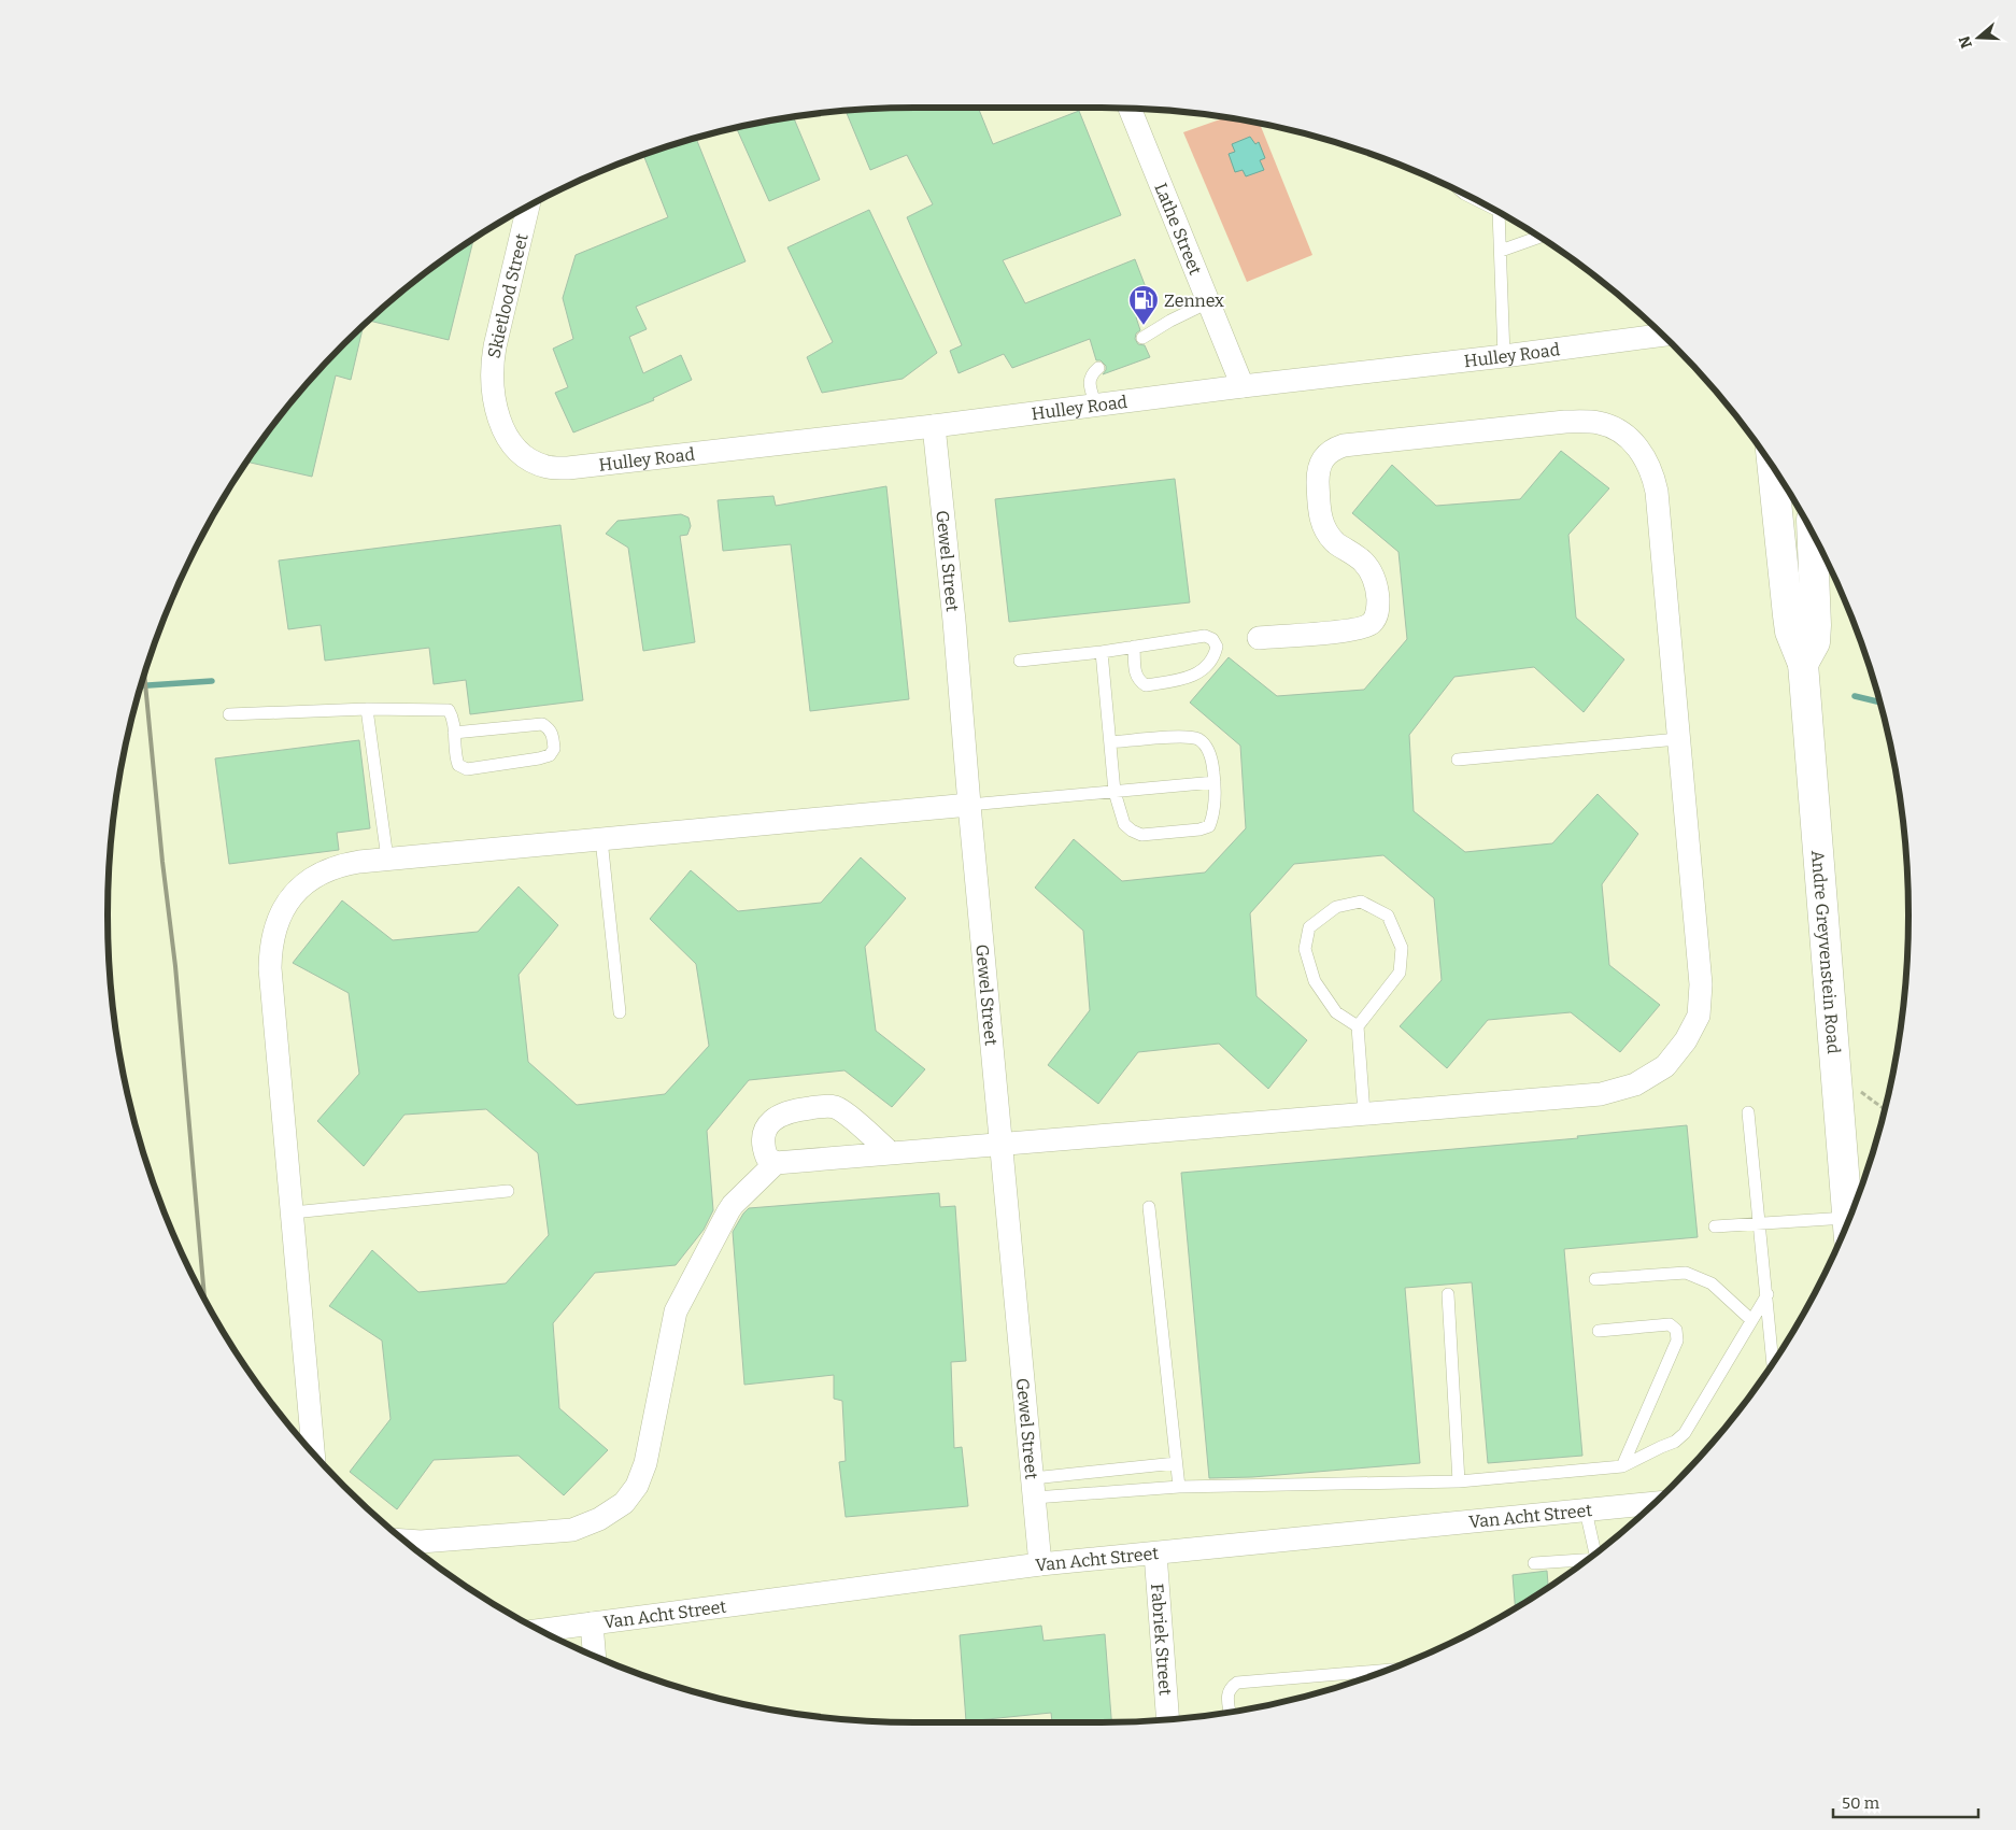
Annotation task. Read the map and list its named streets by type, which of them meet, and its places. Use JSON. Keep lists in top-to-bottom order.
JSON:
{
  "streets": {
    "main road": ["Andre Greyvenstein Road"],
    "street": [
      "Lathe Street",
      "Skietlood Street",
      "Hulley Road",
      "Gewel Street",
      "Van Acht Street",
      "Fabriek Street"
    ]
  },
  "crossings": [
    ["Lathe Street", "Hulley Road"],
    ["Skietlood Street", "Hulley Road"],
    ["Hulley Road", "Gewel Street"],
    ["Gewel Street", "Van Acht Street"],
    ["Van Acht Street", "Fabriek Street"]
  ],
  "places": {
    "fuel station": ["Zennex"]
  },
  "scale_bar": "50 m",
  "north": "left"
}
